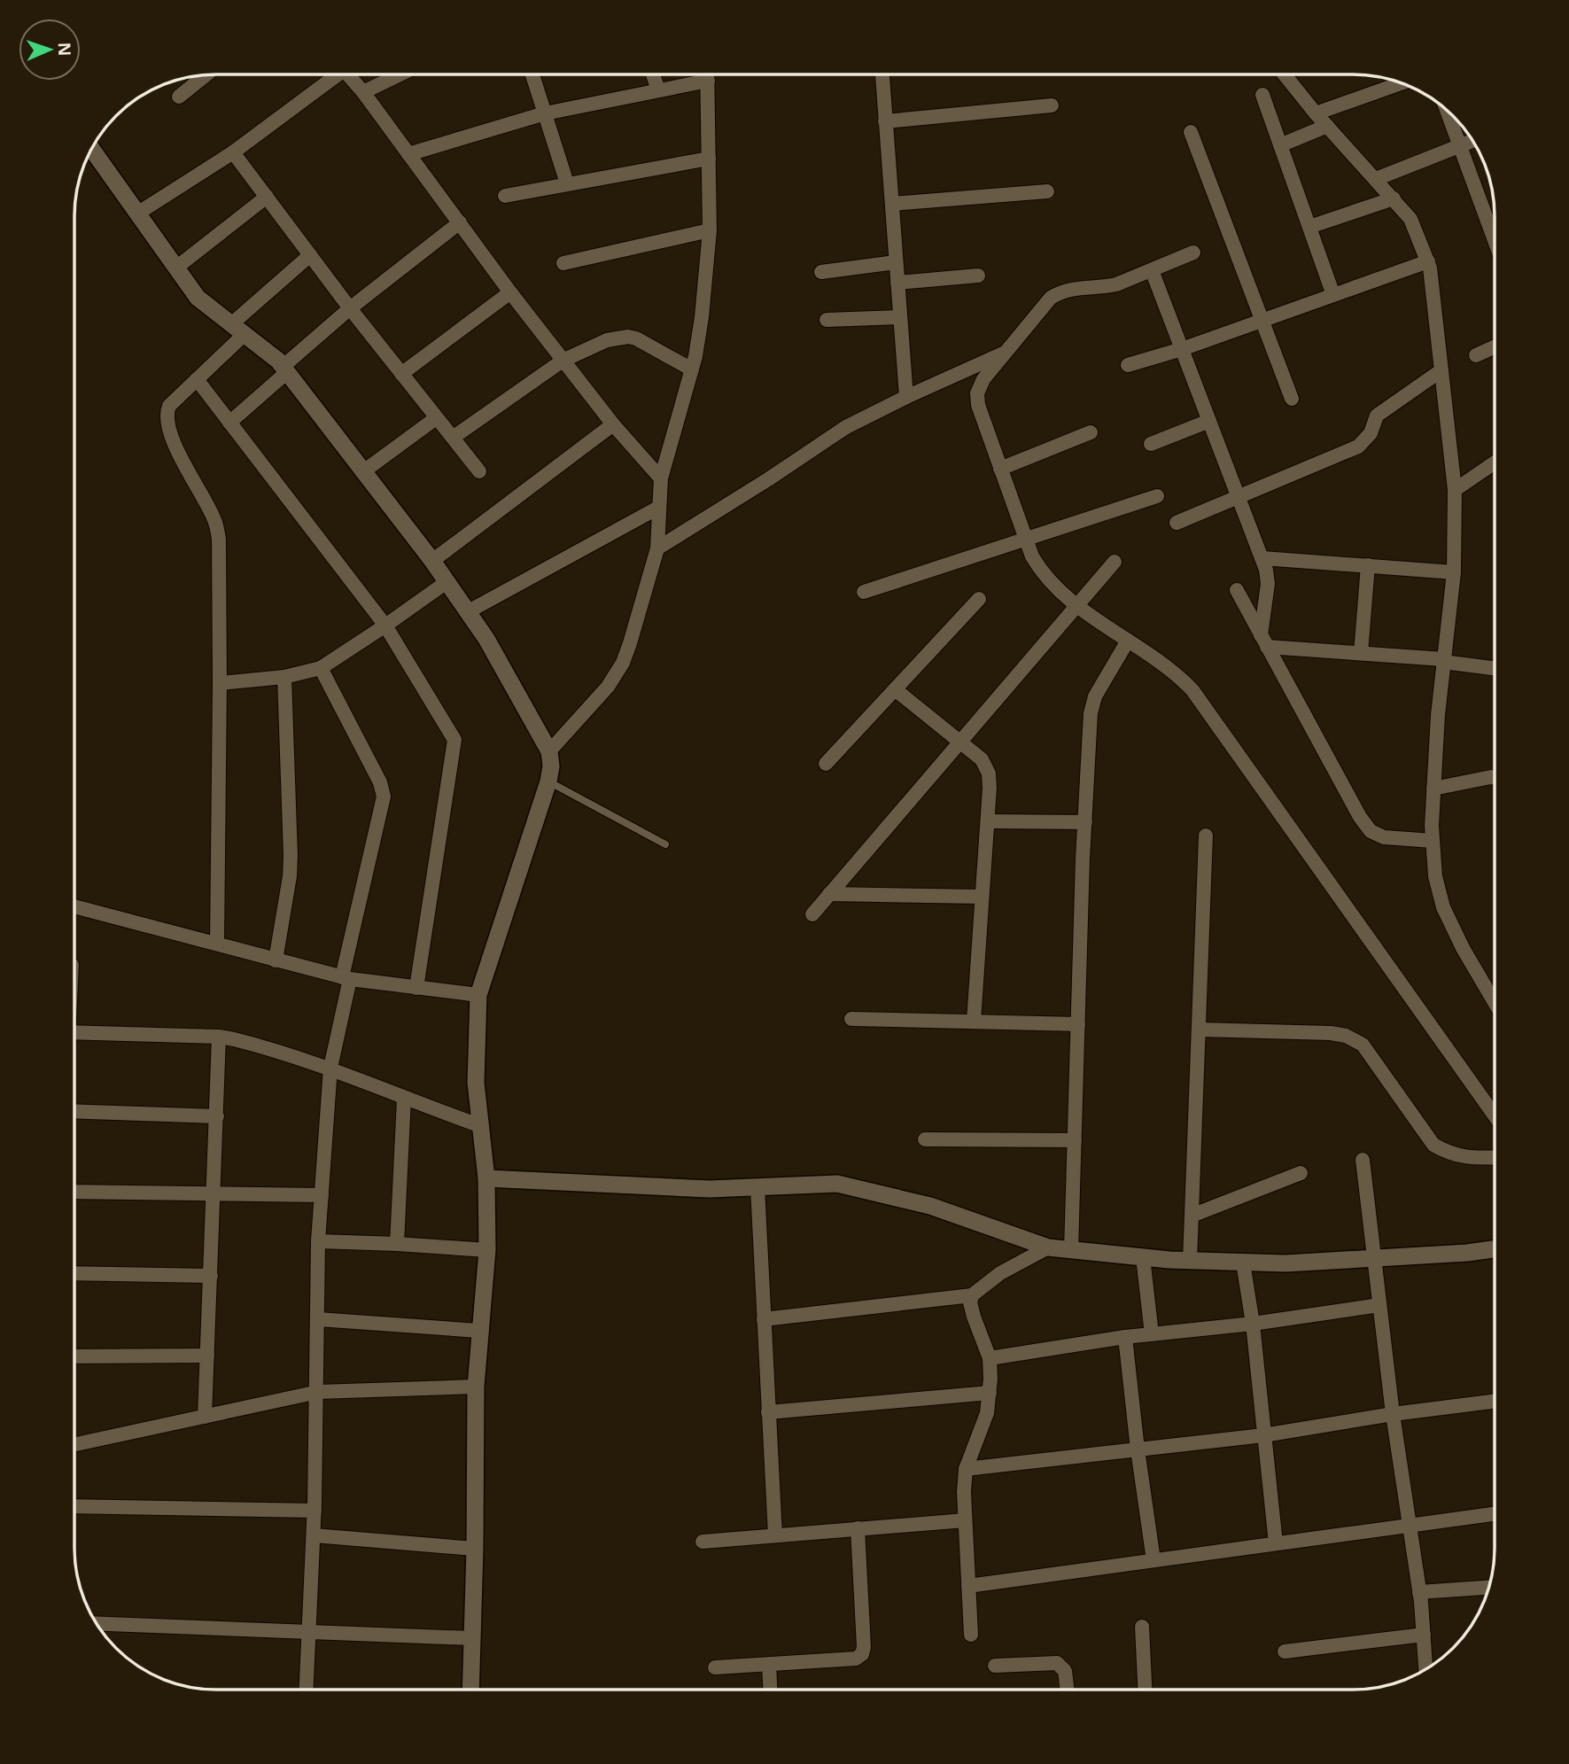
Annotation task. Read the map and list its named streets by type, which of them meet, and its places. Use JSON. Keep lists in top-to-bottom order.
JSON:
{
  "north": "right"
}
